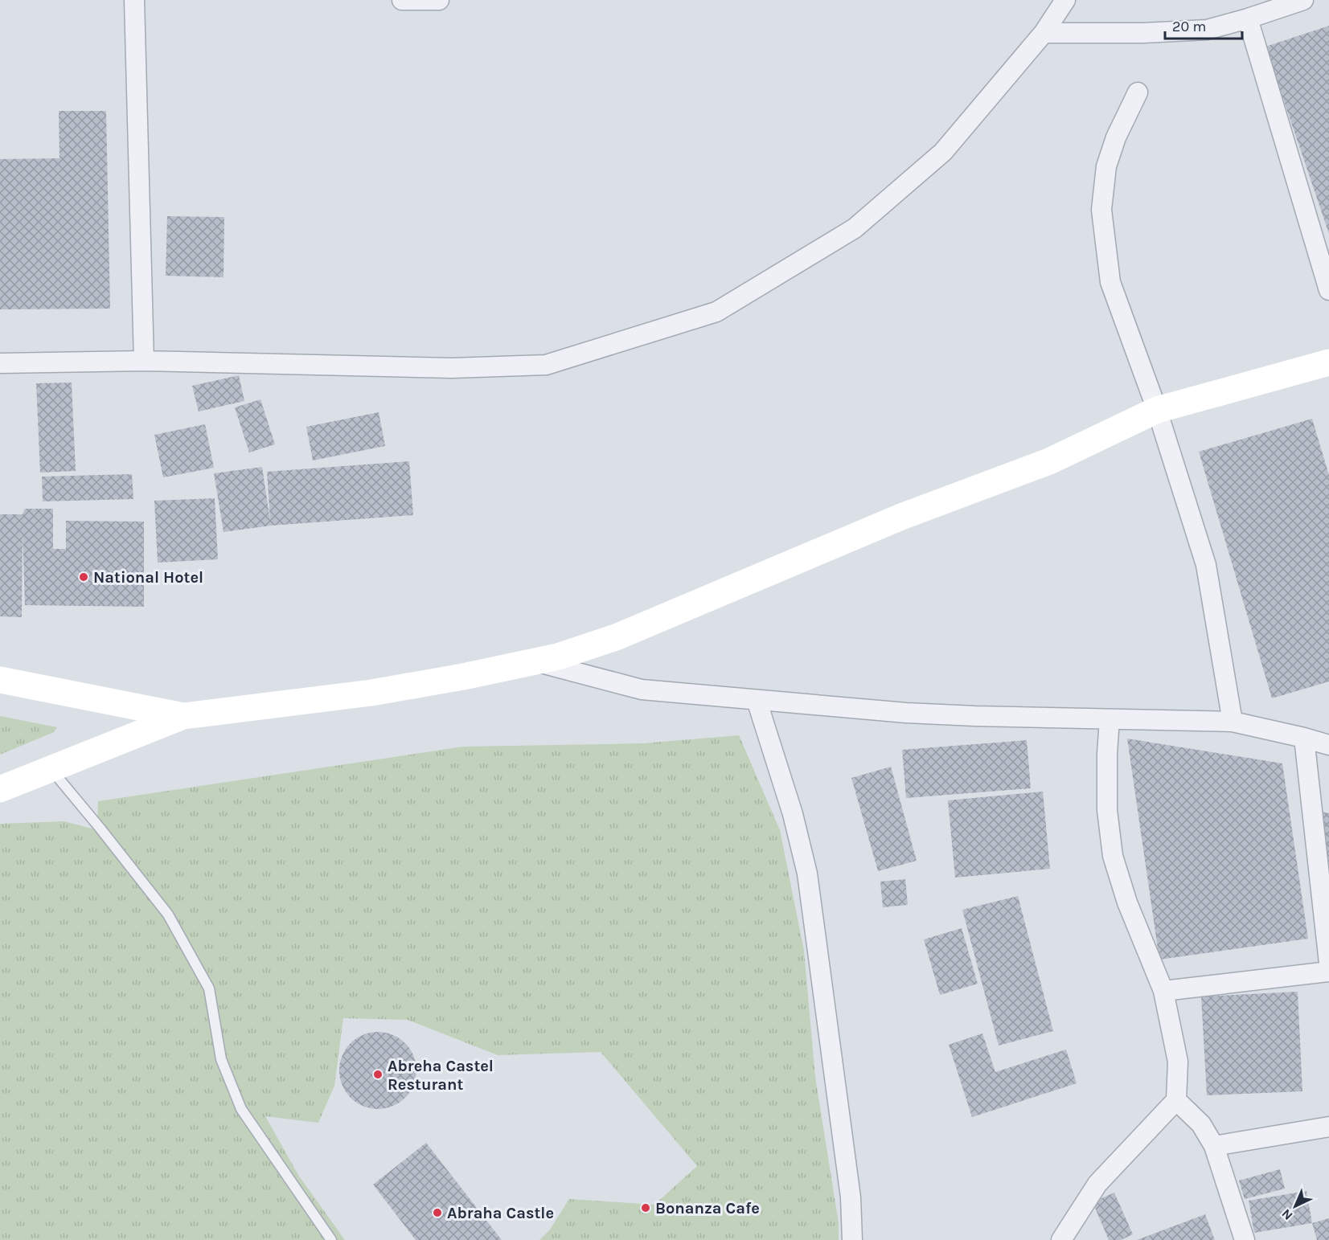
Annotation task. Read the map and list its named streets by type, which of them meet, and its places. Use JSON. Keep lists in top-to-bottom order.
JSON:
{
  "places": [
    "National Hotel",
    "Abreha Castel Resturant",
    "Bonanza Cafe",
    "Abraha Castle"
  ],
  "scale_bar": "20 m",
  "north": "bottom left"
}
